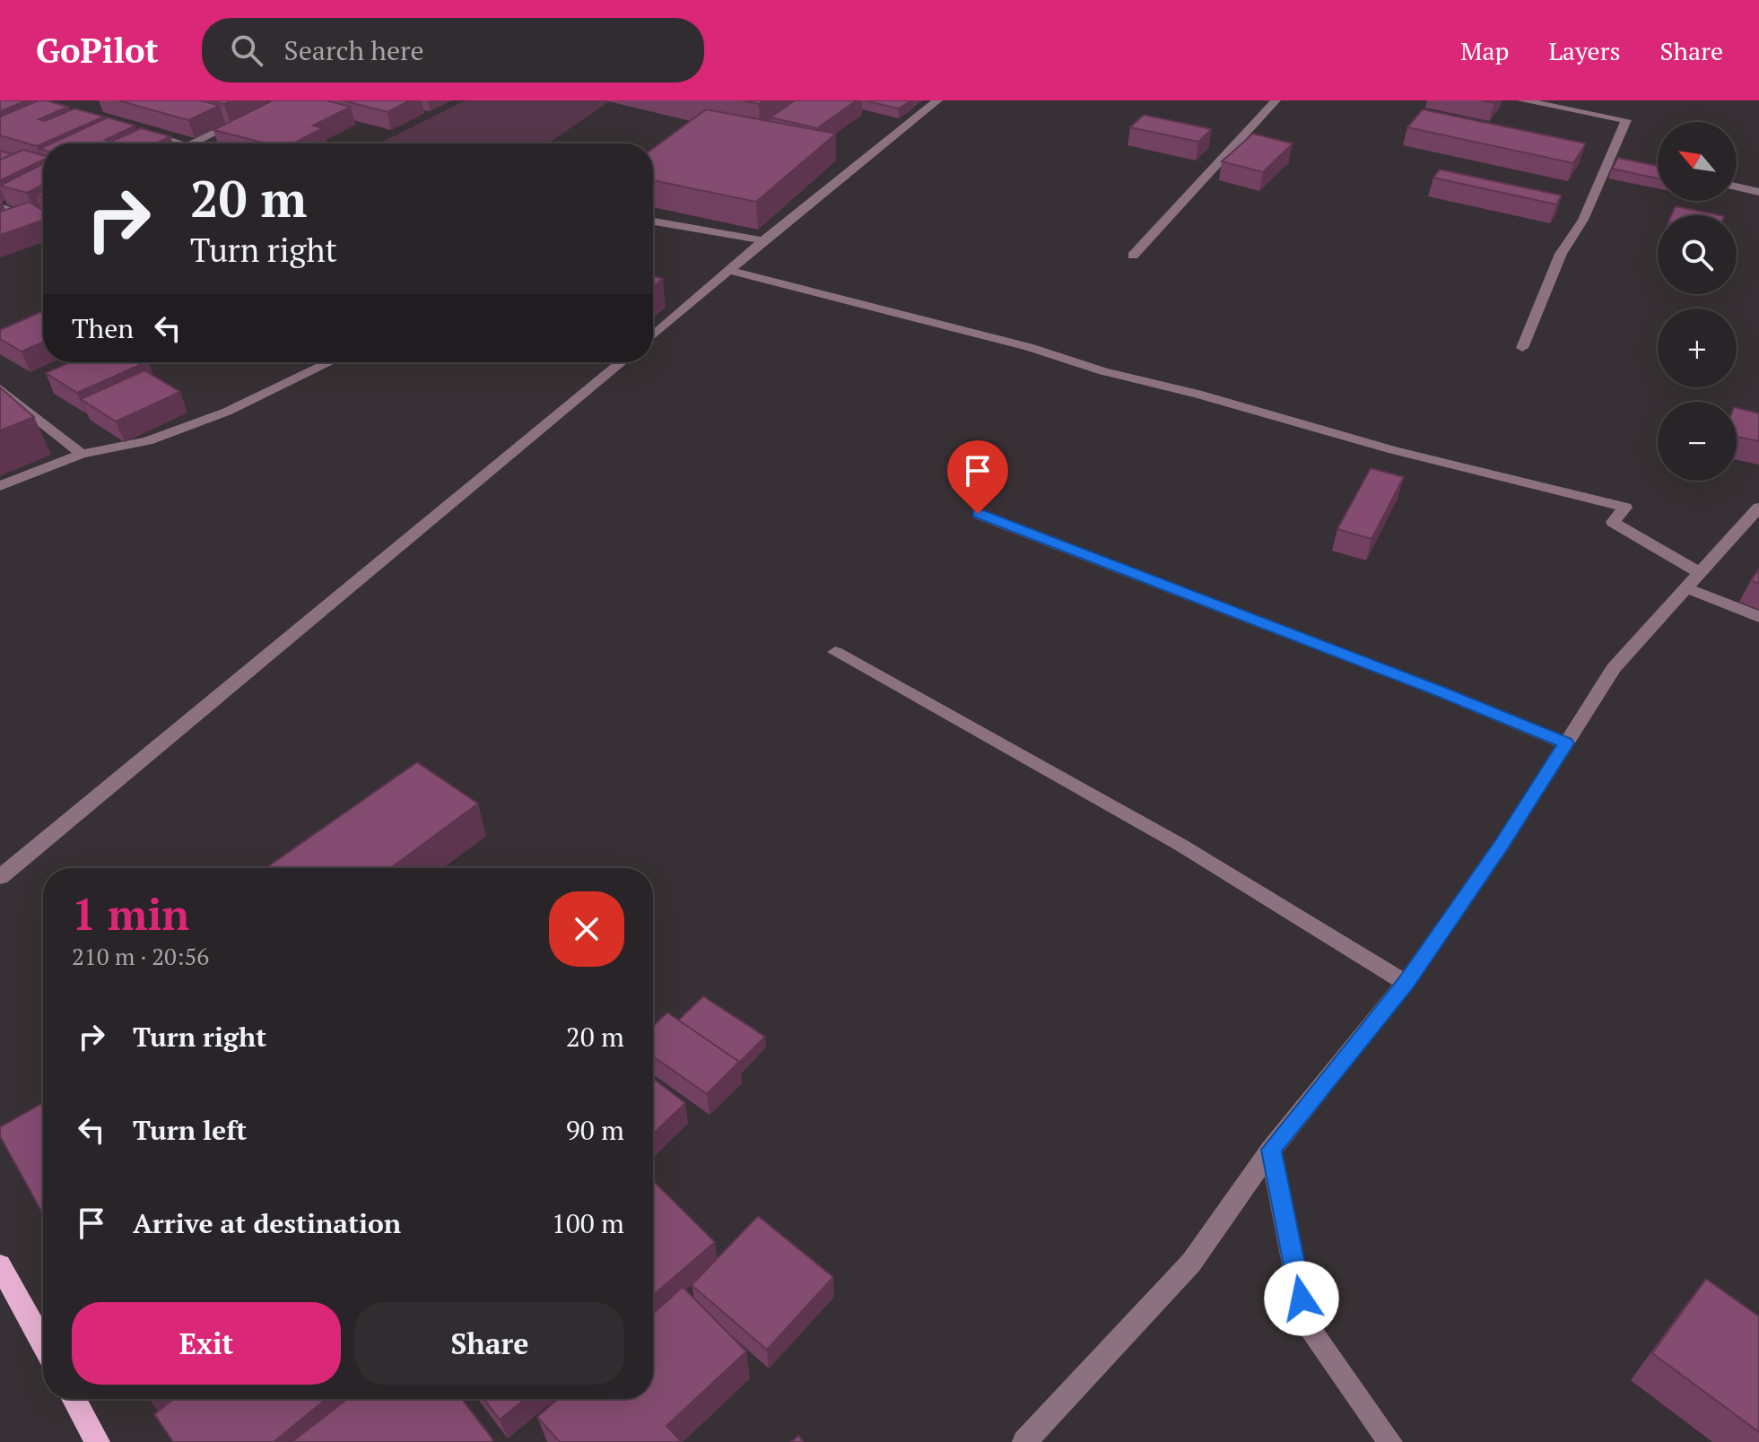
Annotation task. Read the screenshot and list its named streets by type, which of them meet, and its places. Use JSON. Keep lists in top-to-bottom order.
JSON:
{
  "north": "top left",
  "page": {
    "header": "GoPilot",
    "search": "Search here",
    "nav": ["Map", "Layers", "Share"],
    "map_buttons": ["+", "−"],
    "turn": ["20 m", "Turn right"],
    "then": "Then",
    "heading": ["1 min", "210 m · 20:56"],
    "list": [
      {
        "name": "Turn right",
        "value": "20 m"
      },
      {
        "name": "Turn left",
        "value": "90 m"
      },
      {
        "name": "Arrive at destination",
        "value": "100 m"
      }
    ],
    "buttons": ["Exit", "Share"]
  }
}
